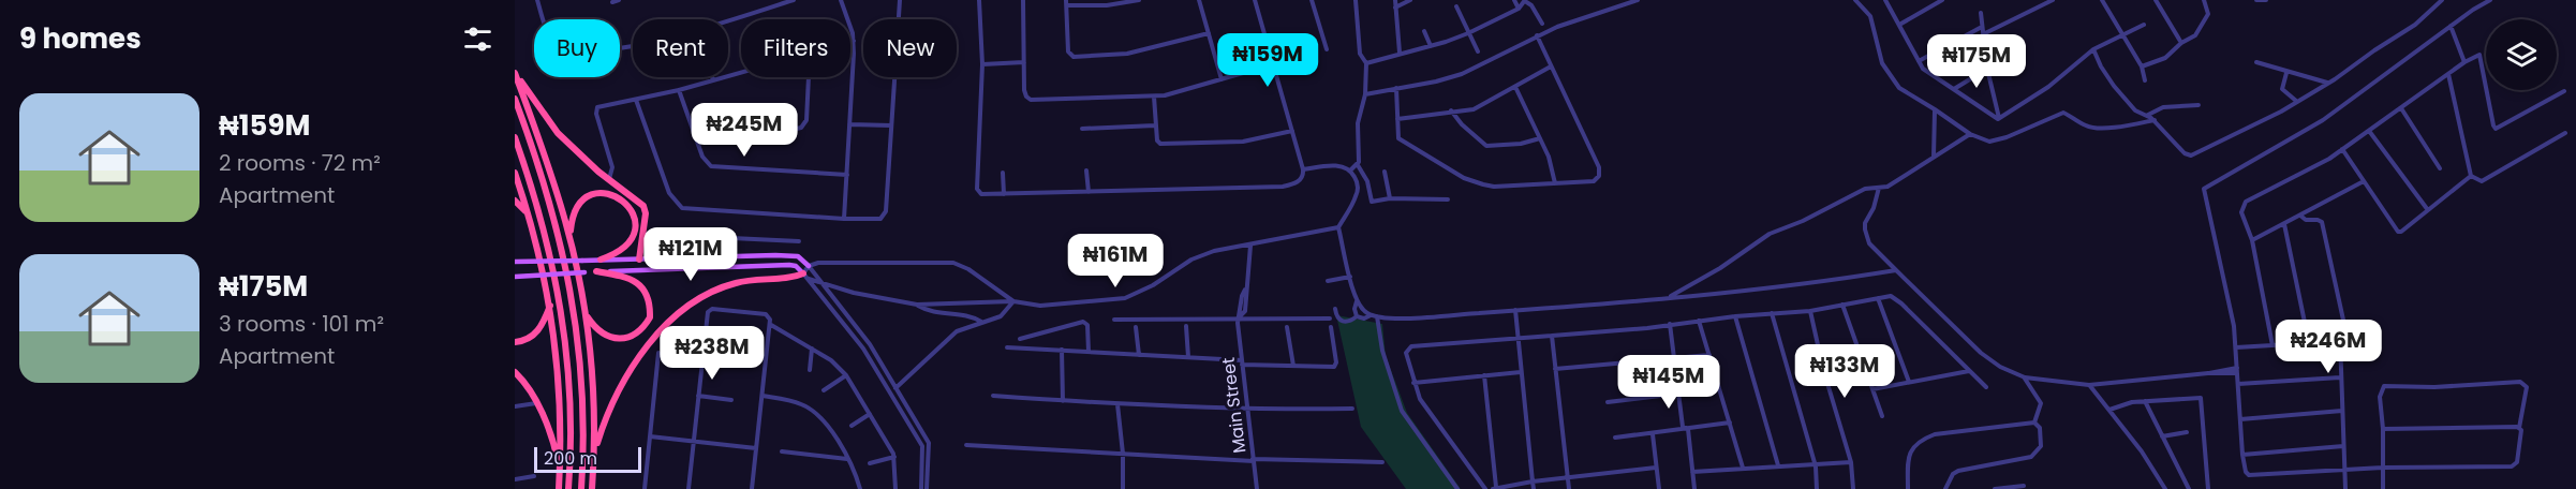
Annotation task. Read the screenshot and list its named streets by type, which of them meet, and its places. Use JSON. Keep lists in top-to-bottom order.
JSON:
{
  "streets": {
    "street": ["Main Street"]
  },
  "scale_bar": "200 m",
  "page": {
    "heading": "9 homes",
    "chip": [
      "Buy",
      "Rent",
      "Filters",
      "New"
    ],
    "price": [
      "₦159M",
      "₦175M",
      "₦245M",
      "₦121M",
      "₦161M",
      "₦246M",
      "₦238M",
      "₦133M",
      "₦145M"
    ],
    "list": [
      {
        "name": "₦159M",
        "note": "2 rooms · 72 m² · Apartment"
      },
      {
        "name": "₦175M",
        "note": "3 rooms · 101 m² · Apartment"
      }
    ],
    "scale": "200 m"
  }
}
